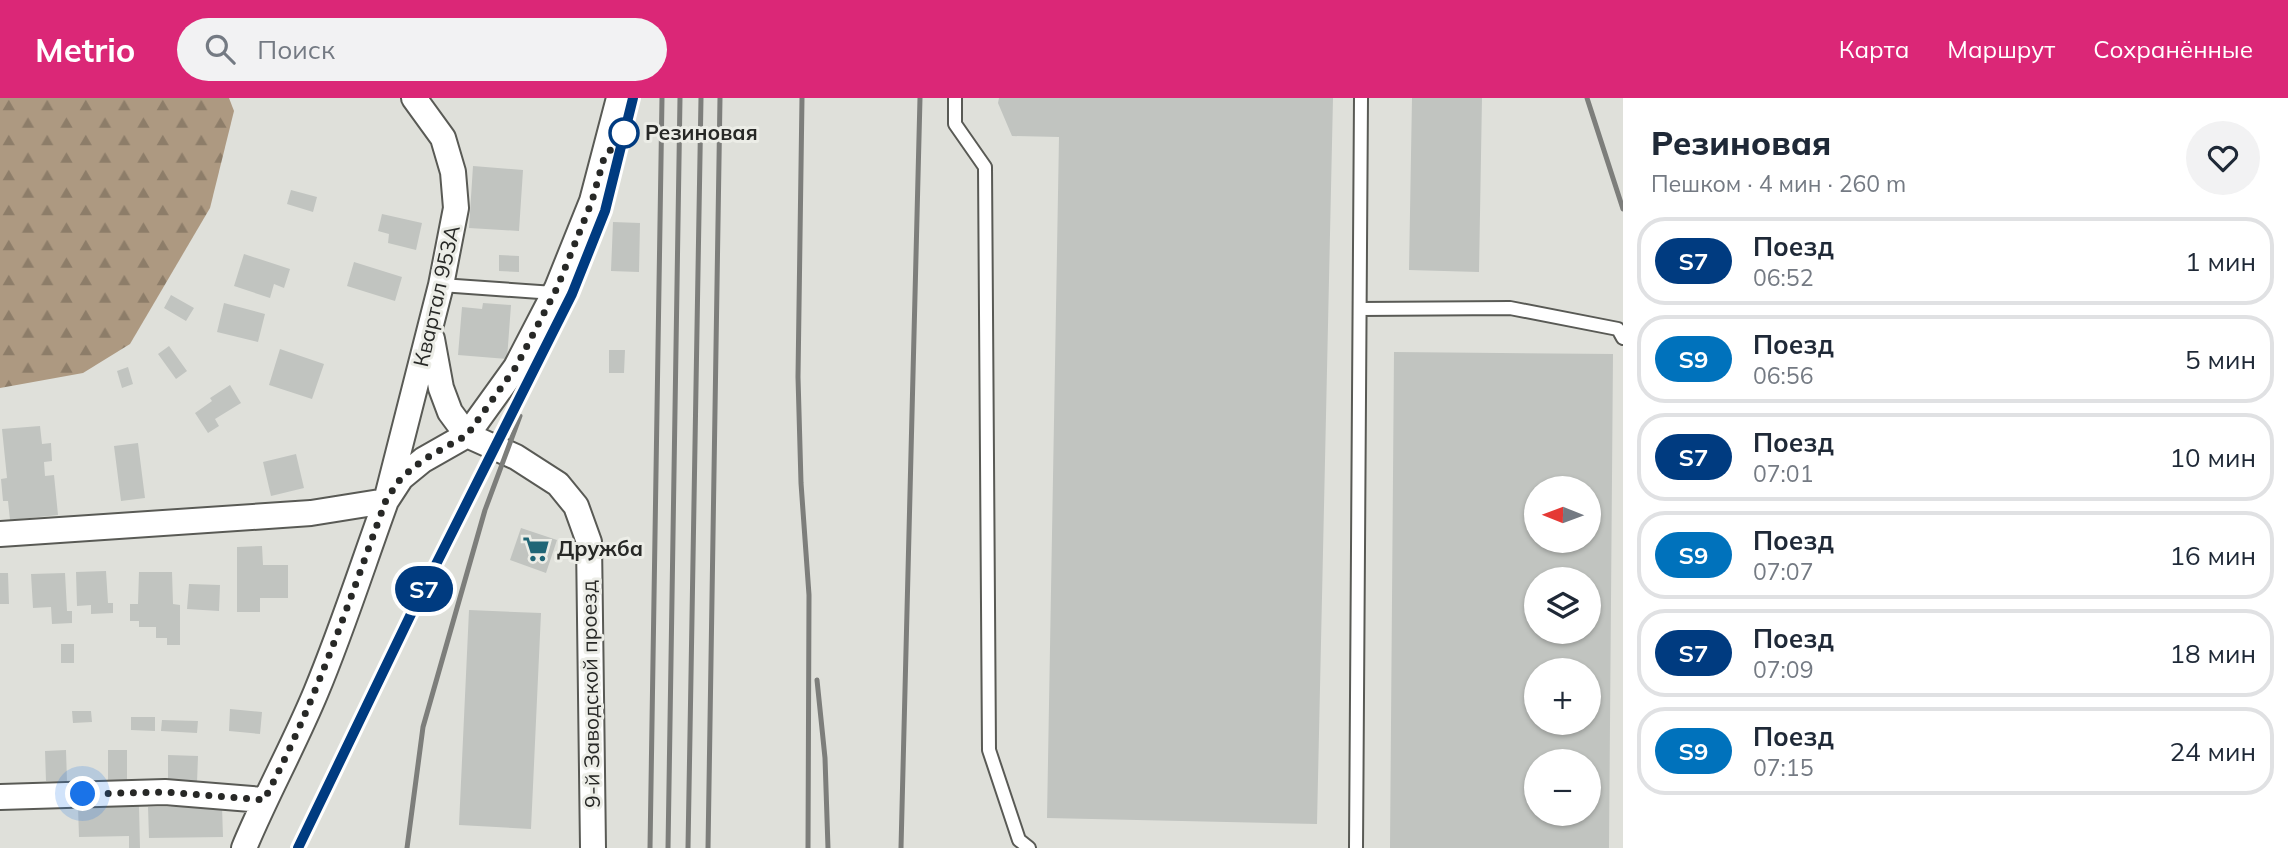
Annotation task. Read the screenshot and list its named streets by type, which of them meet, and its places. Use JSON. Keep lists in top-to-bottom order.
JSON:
{
  "streets": {
    "street": ["Квартал 953А", "9-й Заводской проезд"]
  },
  "crossings": [
    ["Квартал 953А", "9-й Заводской проезд"]
  ],
  "places": {
    "other": ["Резиновая"],
    "supermarket": ["Дружба"]
  },
  "north": "left",
  "page": {
    "header": "Metrio",
    "search": "Поиск",
    "nav": ["Карта", "Маршрут", "Сохранённые"],
    "on_map": "S7",
    "heading": ["Резиновая", "Пешком · 4 мин · 260 m"],
    "list": [
      {
        "mark": "S7",
        "name": "Поезд",
        "note": "06:52",
        "value": "1 мин"
      },
      {
        "mark": "S9",
        "name": "Поезд",
        "note": "06:56",
        "value": "5 мин"
      },
      {
        "mark": "S7",
        "name": "Поезд",
        "note": "07:01",
        "value": "10 мин"
      },
      {
        "mark": "S9",
        "name": "Поезд",
        "note": "07:07",
        "value": "16 мин"
      },
      {
        "mark": "S7",
        "name": "Поезд",
        "note": "07:09",
        "value": "18 мин"
      },
      {
        "mark": "S9",
        "name": "Поезд",
        "note": "07:15",
        "value": "24 мин"
      }
    ],
    "map_buttons": ["+", "−"]
  }
}
